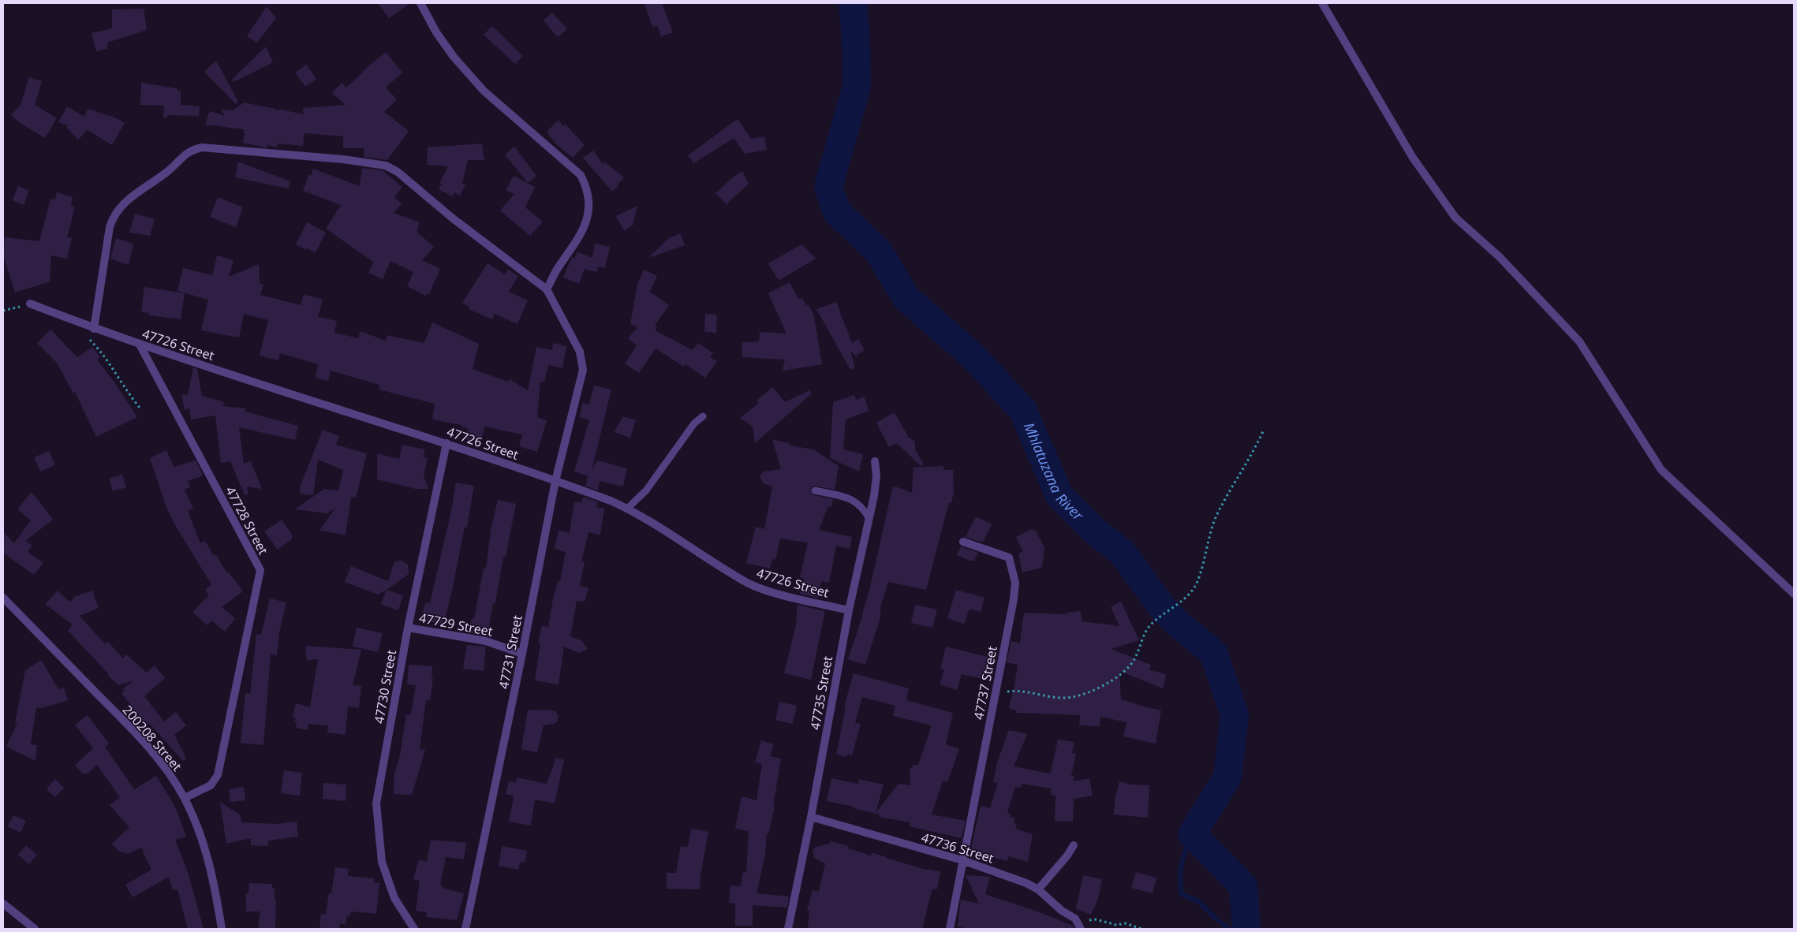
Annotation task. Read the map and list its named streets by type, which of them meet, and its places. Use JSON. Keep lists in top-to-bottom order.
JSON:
{
  "streets": {
    "street": [
      "47726 Street",
      "47728 Street",
      "47729 Street",
      "47731 Street",
      "47737 Street",
      "47730 Street",
      "47735 Street",
      "200208 Street",
      "47736 Street"
    ]
  },
  "crossings": [
    ["47726 Street", "47728 Street"],
    ["47726 Street", "47731 Street"],
    ["47726 Street", "47730 Street"],
    ["47726 Street", "47735 Street"],
    ["47728 Street", "200208 Street"],
    ["47729 Street", "47731 Street"],
    ["47729 Street", "47730 Street"],
    ["47737 Street", "47736 Street"],
    ["47735 Street", "47736 Street"]
  ],
  "water": ["Mhlatuzana River"]
}
